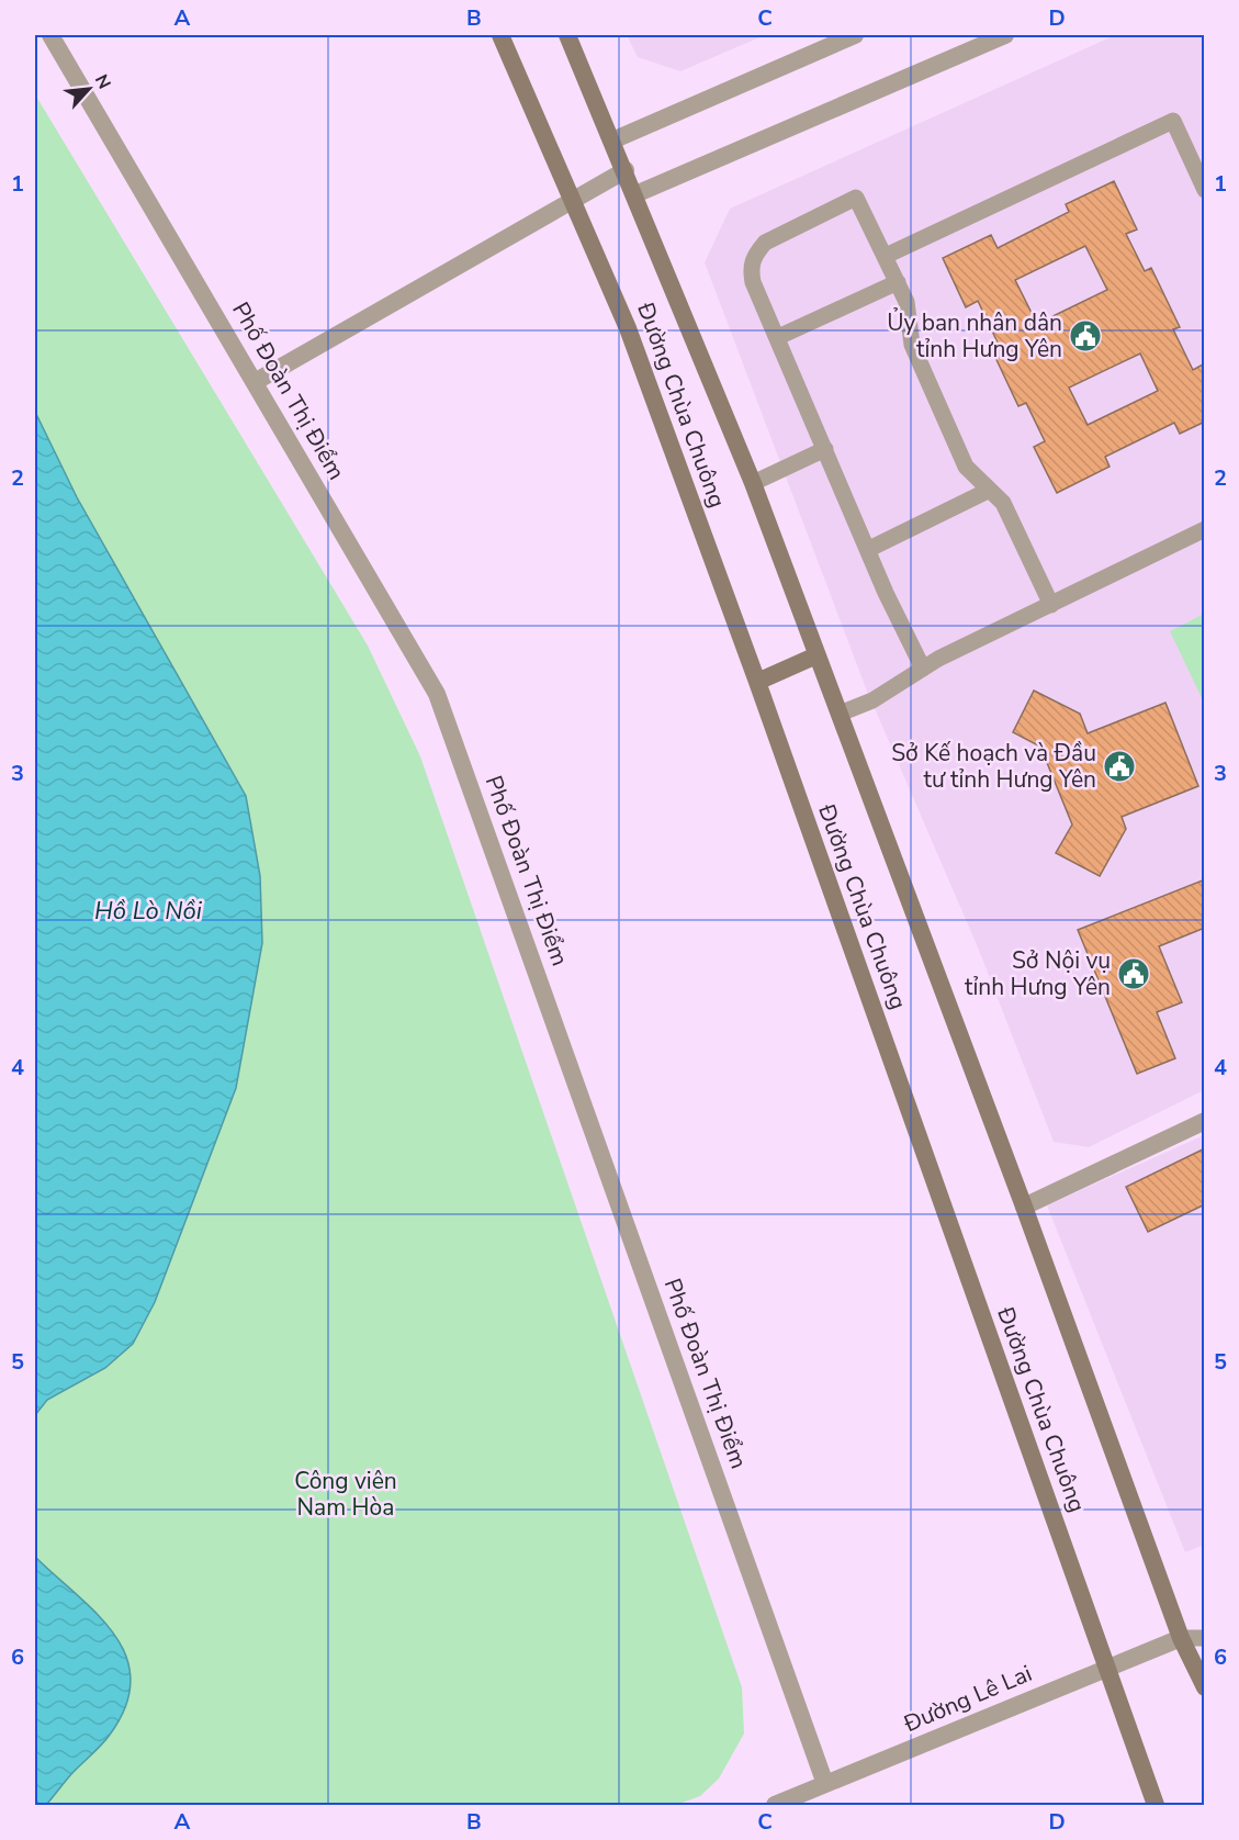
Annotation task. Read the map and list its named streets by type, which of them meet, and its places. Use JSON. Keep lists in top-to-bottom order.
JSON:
{
  "streets": {
    "main road": ["Đường Chùa Chuông"],
    "street": ["Phố Đoàn Thị Điểm", "Đường Lê Lai"]
  },
  "crossings": [
    ["Phố Đoàn Thị Điểm", "Đường Lê Lai"],
    ["Đường Chùa Chuông", "Đường Lê Lai"]
  ],
  "water": ["Hồ Lò Nồi"],
  "parks": ["Công viên Nam Hòa"],
  "places": {
    "public building": ["Ủy ban nhân dân tỉnh Hưng Yên", "Sở Kế hoạch và Đầu tư tỉnh Hưng Yên", "Sở Nội vụ tỉnh Hưng Yên"]
  },
  "north": "top right",
  "grid": {
    "columns": [
      "A",
      "B",
      "C",
      "D"
    ],
    "rows": [
      "1",
      "2",
      "3",
      "4",
      "5",
      "6"
    ]
  }
}
